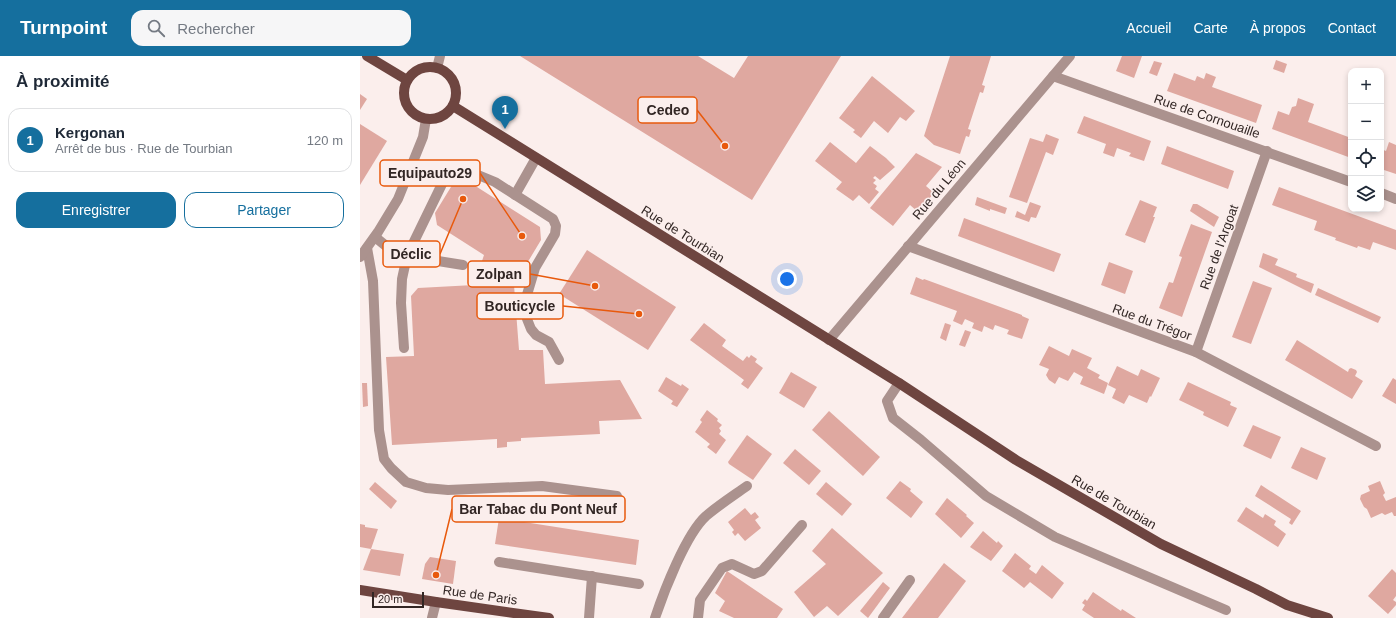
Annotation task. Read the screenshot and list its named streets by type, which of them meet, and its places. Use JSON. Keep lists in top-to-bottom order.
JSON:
{
  "streets": {
    "main road": ["Rue de Tourbian", "Rue de Paris"],
    "street": [
      "Rue de Cornouaille",
      "Rue du Léon",
      "Rue de l'Argoat",
      "Rue du Trégor"
    ]
  },
  "crossings": [
    ["Rue de Cornouaille", "Rue du Léon"],
    ["Rue de Cornouaille", "Rue de l'Argoat"],
    ["Rue du Léon", "Rue de Tourbian"],
    ["Rue du Léon", "Rue du Trégor"],
    ["Rue de l'Argoat", "Rue du Trégor"]
  ],
  "places": [
    "Cedeo",
    "Déclic",
    "Equipauto29",
    "Zolpan",
    "Bouticycle",
    "Bar Tabac du Pont Neuf"
  ],
  "scale_bar": "20 m",
  "page": {
    "header": "Turnpoint",
    "search": "Rechercher",
    "nav": [
      "Accueil",
      "Carte",
      "À propos",
      "Contact"
    ],
    "heading": "À proximité",
    "map_buttons": ["+", "−"],
    "pins": "1",
    "list": [
      {
        "mark": "1",
        "name": "Kergonan",
        "note": "Arrêt de bus · Rue de Tourbian",
        "value": "120 m"
      }
    ],
    "buttons": ["Enregistrer", "Partager"],
    "scale": "20 m"
  }
}
